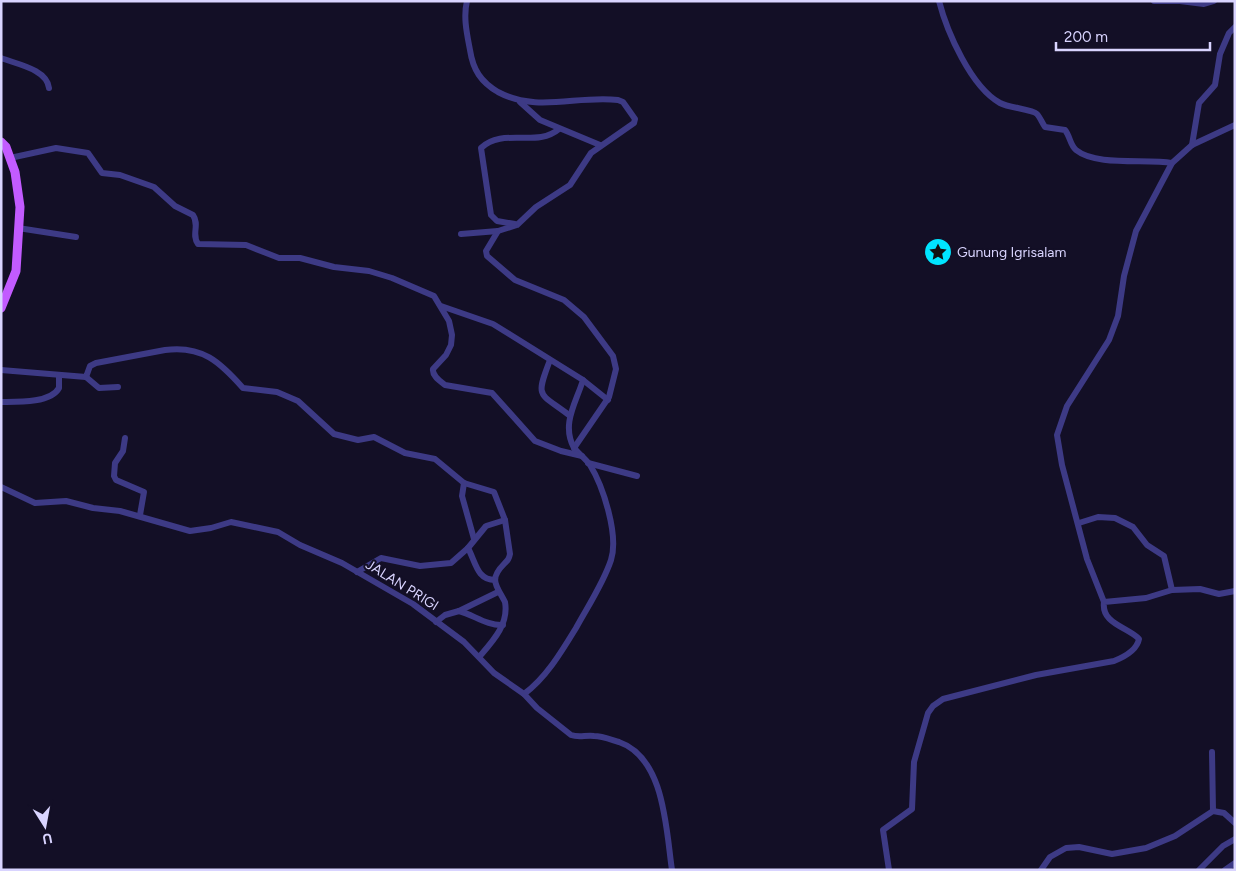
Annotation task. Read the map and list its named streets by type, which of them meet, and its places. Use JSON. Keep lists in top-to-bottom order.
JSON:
{
  "streets": {
    "street": ["JALAN PRIGI"]
  },
  "places": {
    "place": ["Gunung Igrisalam"]
  },
  "scale_bar": "200 m",
  "north": "bottom"
}
